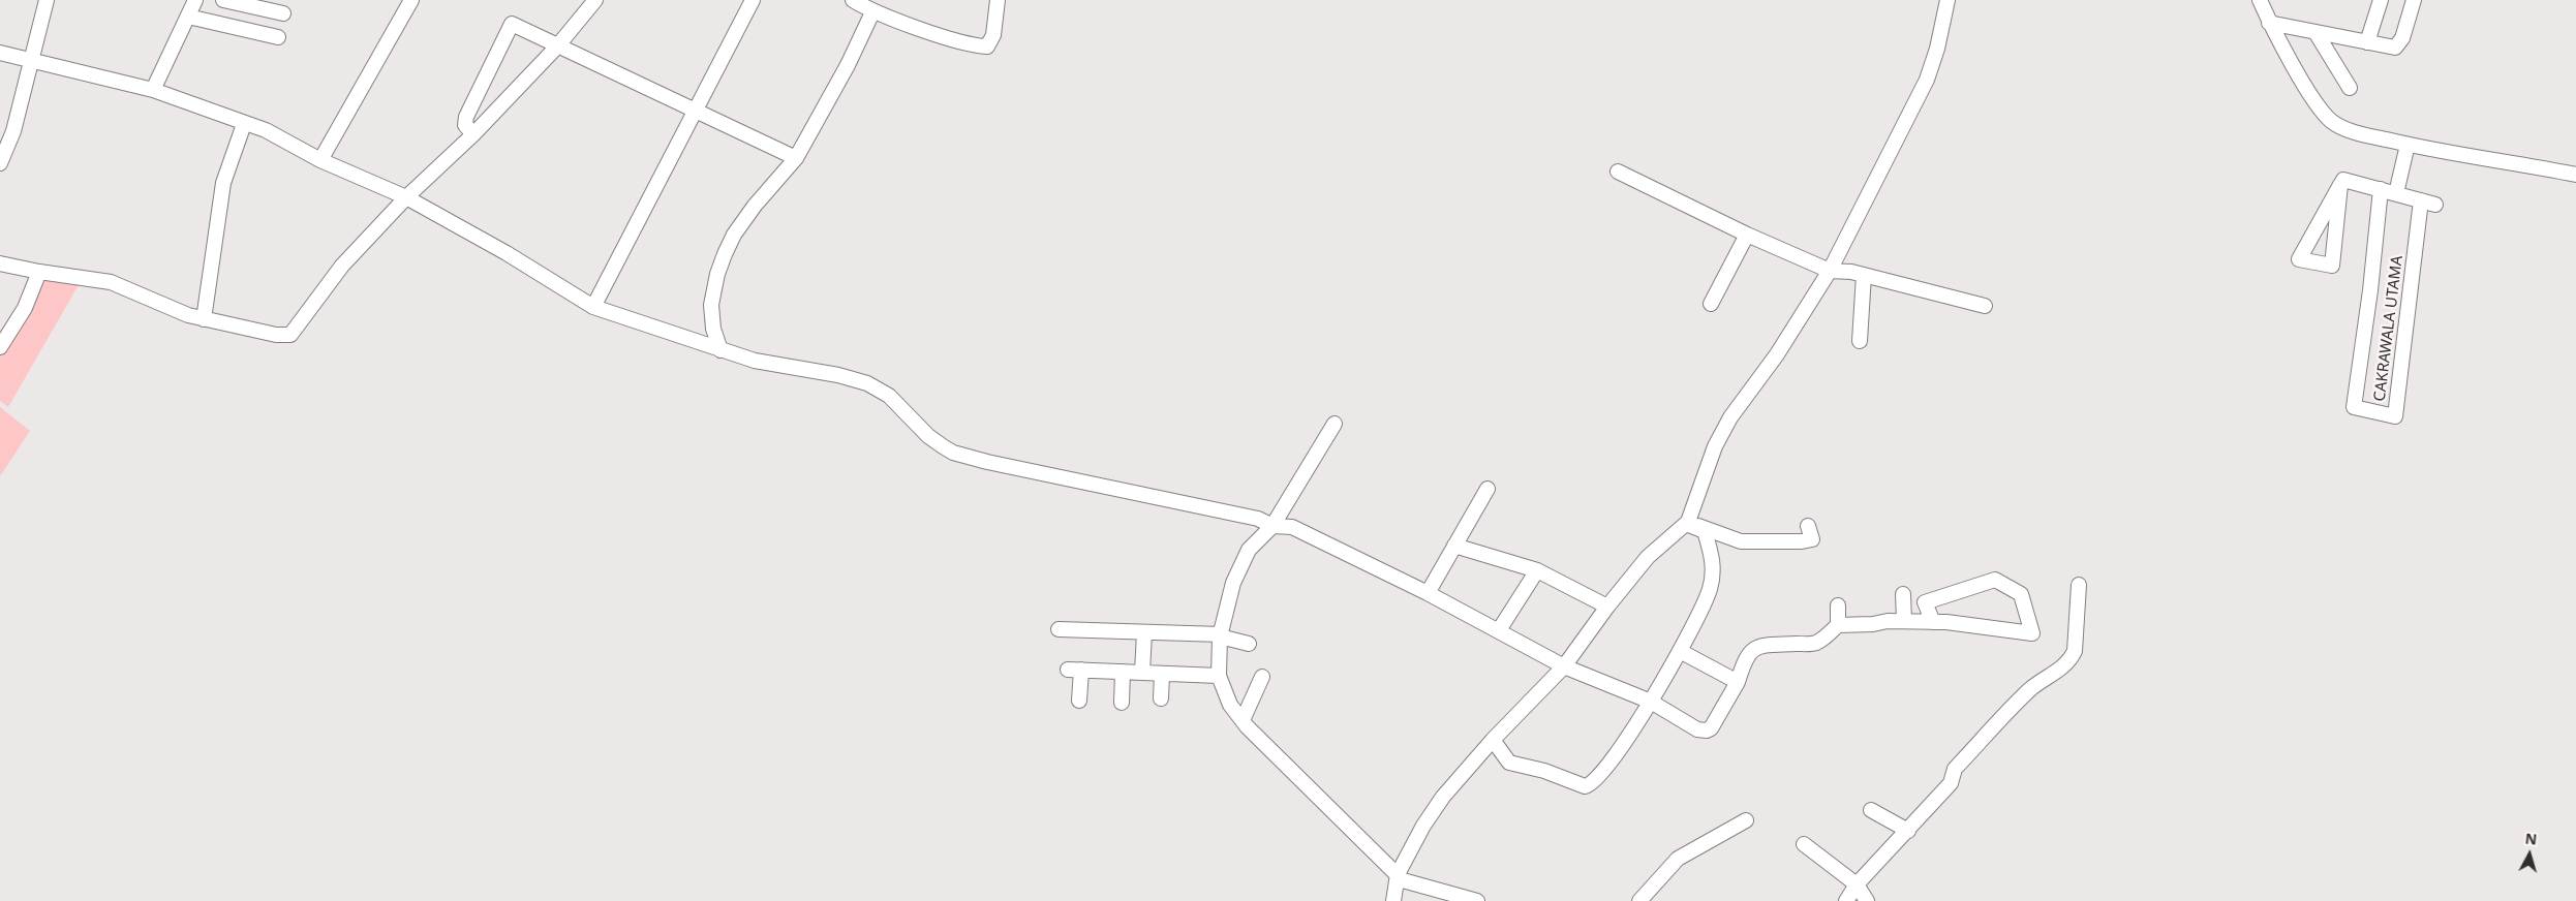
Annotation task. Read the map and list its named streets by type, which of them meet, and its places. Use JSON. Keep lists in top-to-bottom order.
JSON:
{
  "streets": {
    "street": ["CAKRAWALA UTAMA"]
  },
  "north": "top"
}
